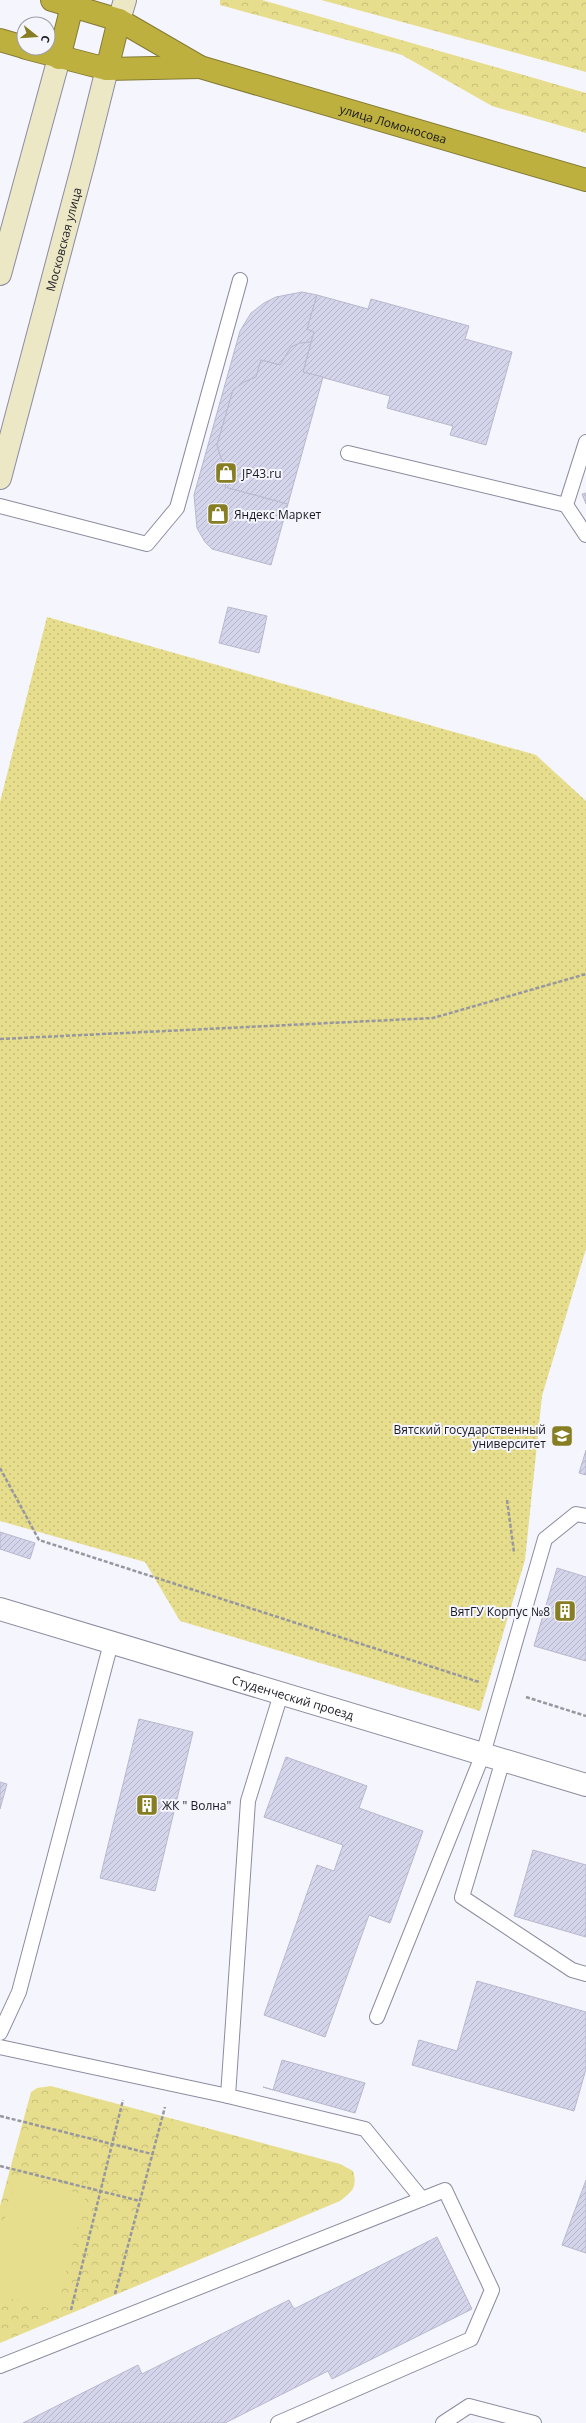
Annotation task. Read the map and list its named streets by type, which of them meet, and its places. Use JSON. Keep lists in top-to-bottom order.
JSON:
{
  "streets": {
    "highway": ["улица Ломоносова", "Московская улица"],
    "street": ["Студенческий проезд"]
  },
  "crossings": [
    ["улица Ломоносова", "Московская улица"]
  ],
  "places": {
    "shop": ["JP43.ru", "Яндекс Маркет"],
    "school or university": ["Вятский государственный университет"],
    "building": ["ВятГУ Корпус №8", "ЖК \" Волна\""]
  },
  "north": "right"
}
